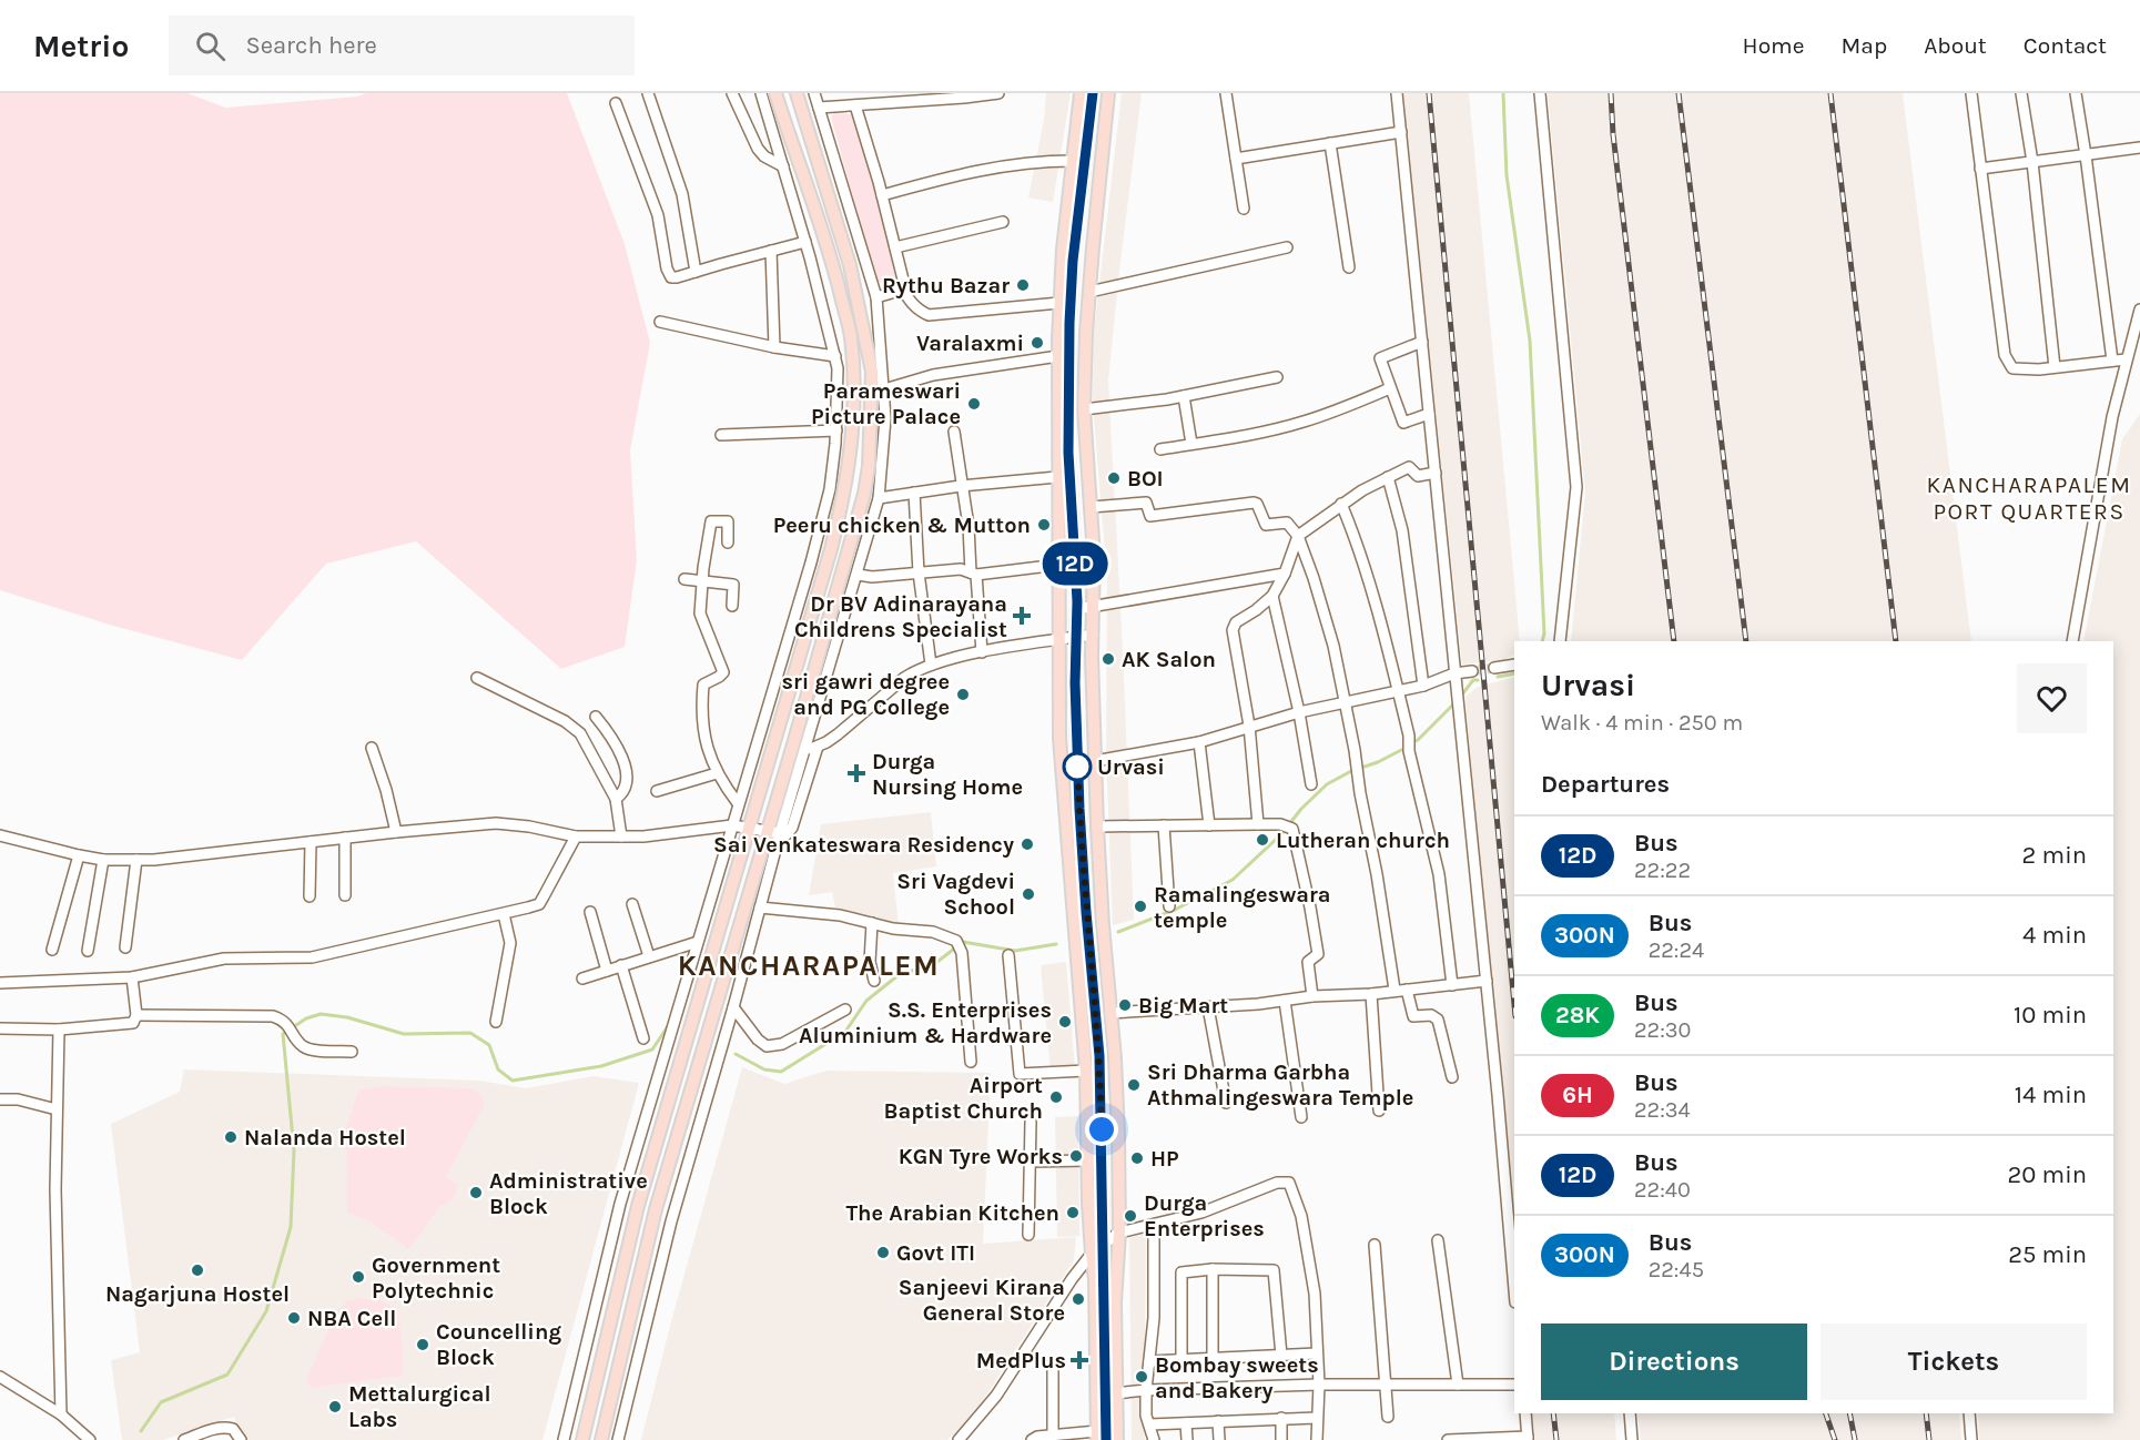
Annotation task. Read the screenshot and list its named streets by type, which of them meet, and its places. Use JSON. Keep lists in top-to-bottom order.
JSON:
{
  "districts": ["KANCHARAPALEM PORT QUARTERS", "KANCHARAPALEM"],
  "places": {
    "other": [
      "Rythu Bazar",
      "Varalaxmi",
      "Parameswari Picture Palace",
      "BOI",
      "Peeru chicken & Mutton",
      "AK Salon",
      "sri gawri degree and PG College",
      "Urvasi",
      "Lutheran church",
      "Sai Venkateswara Residency",
      "Sri Vagdevi School",
      "Ramalingeswara temple",
      "Big Mart",
      "S.S. Enterprises Aluminium & Hardware",
      "Sri Dharma Garbha Athmalingeswara Temple",
      "Airport Baptist Church",
      "Nalanda Hostel",
      "KGN Tyre Works",
      "HP",
      "Administrative Block",
      "The Arabian Kitchen",
      "Durga Enterprises",
      "Govt ITI",
      "Nagarjuna Hostel",
      "Government Polytechnic",
      "Sanjeevi Kirana General Store",
      "NBA Cell",
      "Councelling Block",
      "Bombay sweets and Bakery",
      "Mettalurgical Labs"
    ],
    "health": ["Dr BV Adinarayana Childrens Specialist", "Durga Nursing Home", "MedPlus"]
  },
  "lines": ["bus line 12D"],
  "page": {
    "header": "Metrio",
    "search": "Search here",
    "nav": [
      "Home",
      "Map",
      "About",
      "Contact"
    ],
    "on_map": "12D",
    "heading": [
      ["Urvasi", "Walk · 4 min · 250 m"],
      "Departures"
    ],
    "list": [
      {
        "mark": "12D",
        "name": "Bus",
        "note": "22:22",
        "value": "2 min"
      },
      {
        "mark": "300N",
        "name": "Bus",
        "note": "22:24",
        "value": "4 min"
      },
      {
        "mark": "28K",
        "name": "Bus",
        "note": "22:30",
        "value": "10 min"
      },
      {
        "mark": "6H",
        "name": "Bus",
        "note": "22:34",
        "value": "14 min"
      },
      {
        "mark": "12D",
        "name": "Bus",
        "note": "22:40",
        "value": "20 min"
      },
      {
        "mark": "300N",
        "name": "Bus",
        "note": "22:45",
        "value": "25 min"
      }
    ],
    "buttons": ["Directions", "Tickets"]
  }
}
